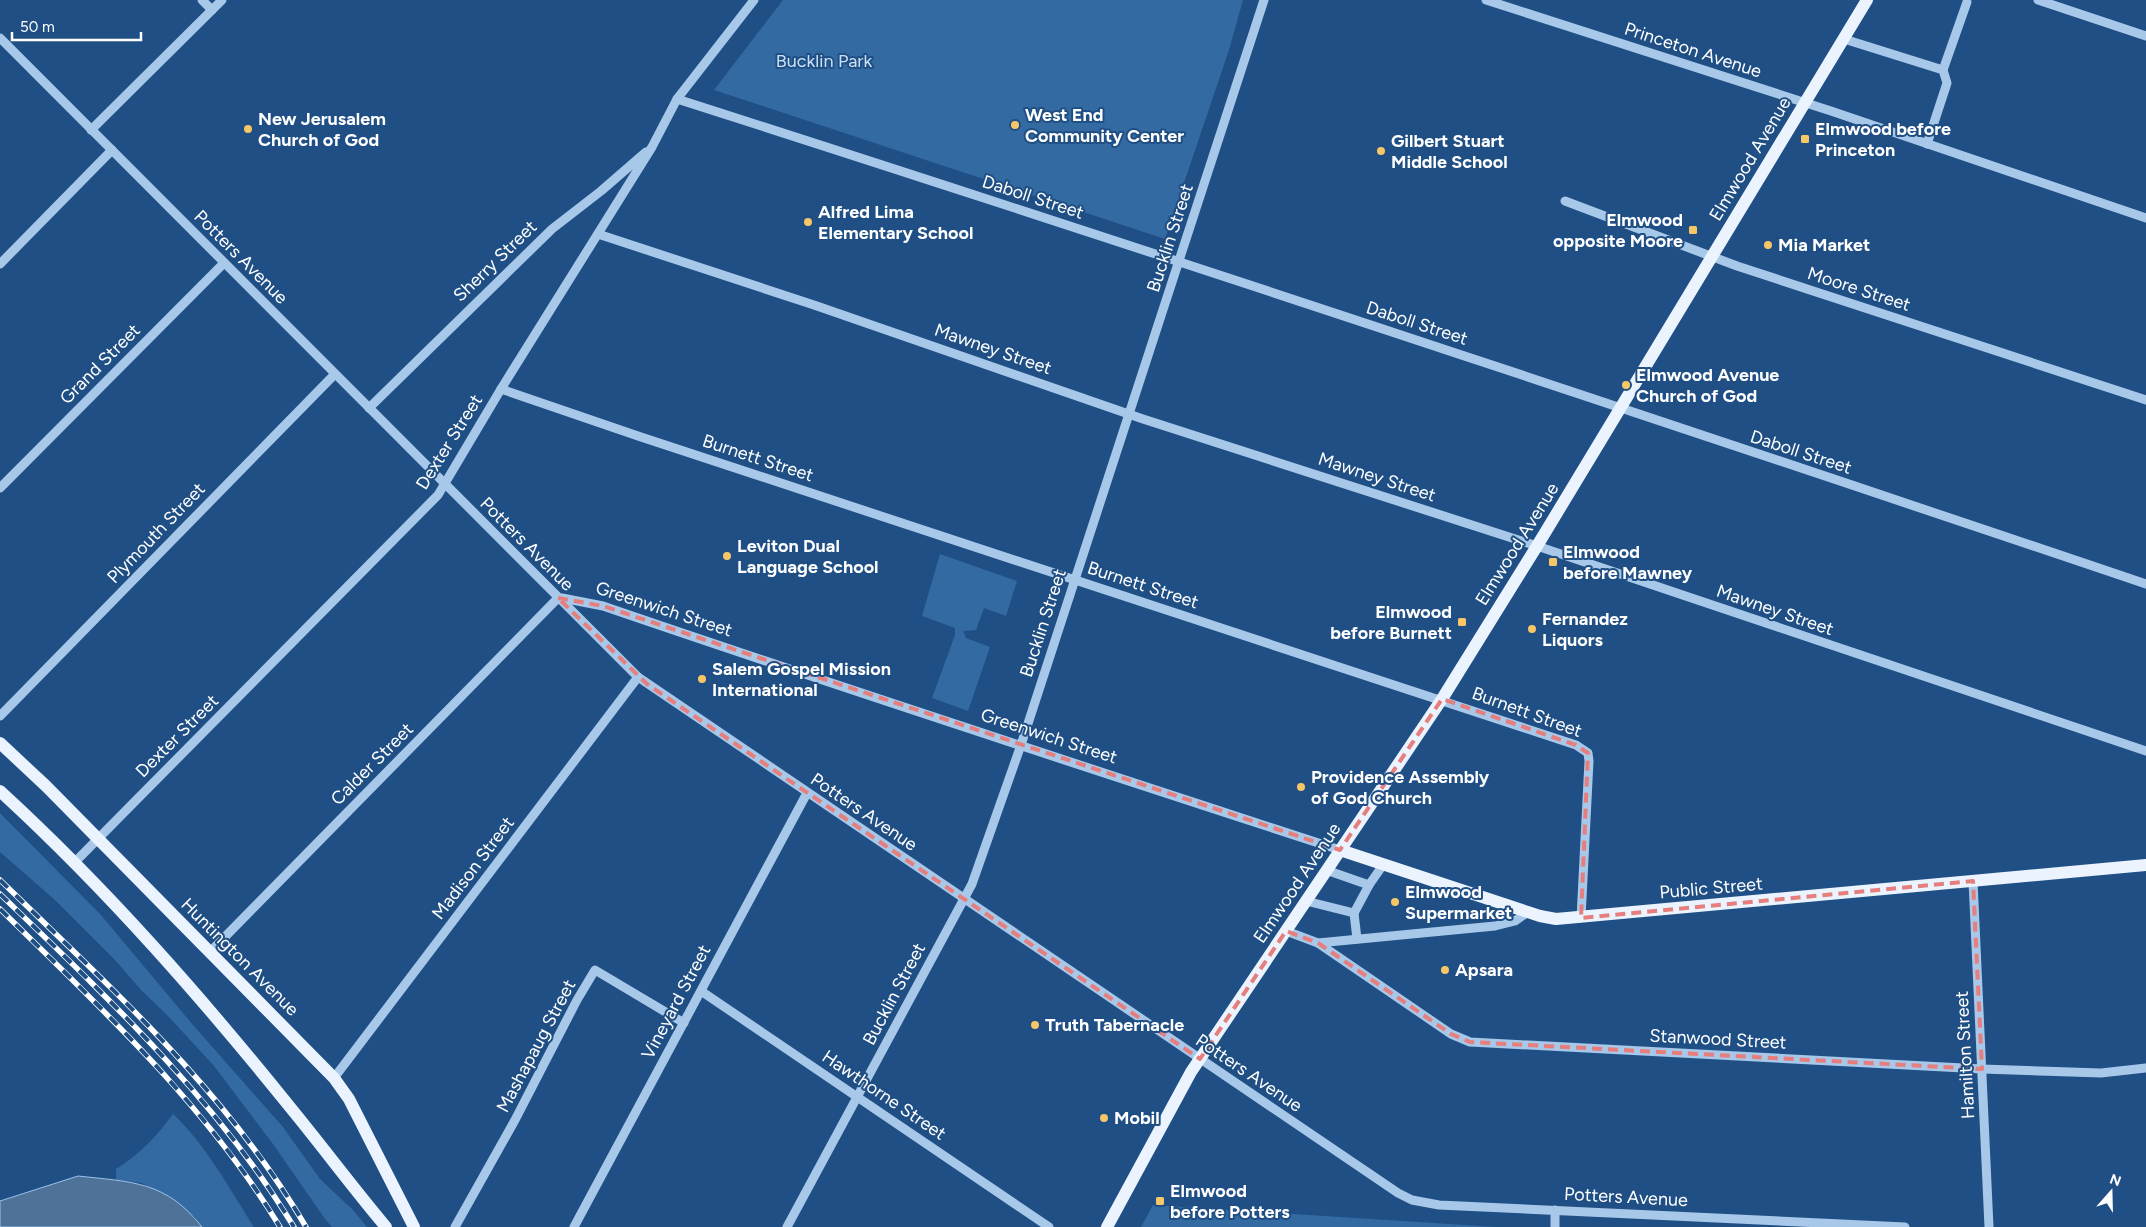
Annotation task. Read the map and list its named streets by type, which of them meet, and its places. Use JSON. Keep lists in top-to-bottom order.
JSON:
{
  "streets": {
    "main road": [
      "Elmwood Avenue",
      "Greenwich Street",
      "Public Street",
      "Huntington Avenue"
    ],
    "street": [
      "Princeton Avenue",
      "Daboll Street",
      "Bucklin Street",
      "Potters Avenue",
      "Sherry Street",
      "Moore Street",
      "Mawney Street",
      "Grand Street",
      "Dexter Street",
      "Burnett Street",
      "Plymouth Street",
      "Calder Street",
      "Madison Street",
      "Vineyard Street",
      "Stanwood Street",
      "Mashapaug Street",
      "Hamilton Street",
      "Hawthorne Street"
    ]
  },
  "crossings": [
    ["Princeton Avenue", "Elmwood Avenue"],
    ["Elmwood Avenue", "Daboll Street"],
    ["Elmwood Avenue", "Potters Avenue"],
    ["Elmwood Avenue", "Moore Street"],
    ["Elmwood Avenue", "Mawney Street"],
    ["Elmwood Avenue", "Burnett Street"],
    ["Elmwood Avenue", "Greenwich Street"],
    ["Daboll Street", "Bucklin Street"],
    ["Daboll Street", "Dexter Street"],
    ["Bucklin Street", "Potters Avenue"],
    ["Bucklin Street", "Mawney Street"],
    ["Bucklin Street", "Burnett Street"],
    ["Bucklin Street", "Greenwich Street"],
    ["Bucklin Street", "Hawthorne Street"],
    ["Potters Avenue", "Sherry Street"],
    ["Potters Avenue", "Grand Street"],
    ["Potters Avenue", "Dexter Street"],
    ["Potters Avenue", "Plymouth Street"],
    ["Potters Avenue", "Greenwich Street"],
    ["Potters Avenue", "Calder Street"],
    ["Potters Avenue", "Madison Street"],
    ["Potters Avenue", "Vineyard Street"],
    ["Sherry Street", "Dexter Street"],
    ["Mawney Street", "Dexter Street"],
    ["Dexter Street", "Burnett Street"],
    ["Dexter Street", "Huntington Avenue"],
    ["Burnett Street", "Public Street"],
    ["Greenwich Street", "Calder Street"],
    ["Greenwich Street", "Public Street"],
    ["Calder Street", "Huntington Avenue"],
    ["Madison Street", "Huntington Avenue"],
    ["Public Street", "Hamilton Street"],
    ["Vineyard Street", "Mashapaug Street"],
    ["Vineyard Street", "Hawthorne Street"],
    ["Stanwood Street", "Hamilton Street"]
  ],
  "parks": ["Bucklin Park"],
  "places": {
    "other": [
      "West End Community Center",
      "New Jerusalem Church of God",
      "Gilbert Stuart Middle School",
      "Alfred Lima Elementary School",
      "Mia Market",
      "Elmwood Avenue Church of God",
      "Leviton Dual Language School",
      "Fernandez Liquors",
      "Salem Gospel Mission International",
      "Providence Assembly of God Church",
      "Elmwood Supermarket",
      "Apsara",
      "Truth Tabernacle",
      "Mobil"
    ],
    "transit": [
      "Elmwood before Princeton",
      "Elmwood opposite Moore",
      "Elmwood before Mawney",
      "Elmwood before Burnett",
      "Elmwood before Potters"
    ]
  },
  "scale_bar": "50 m",
  "north": "top"
}
